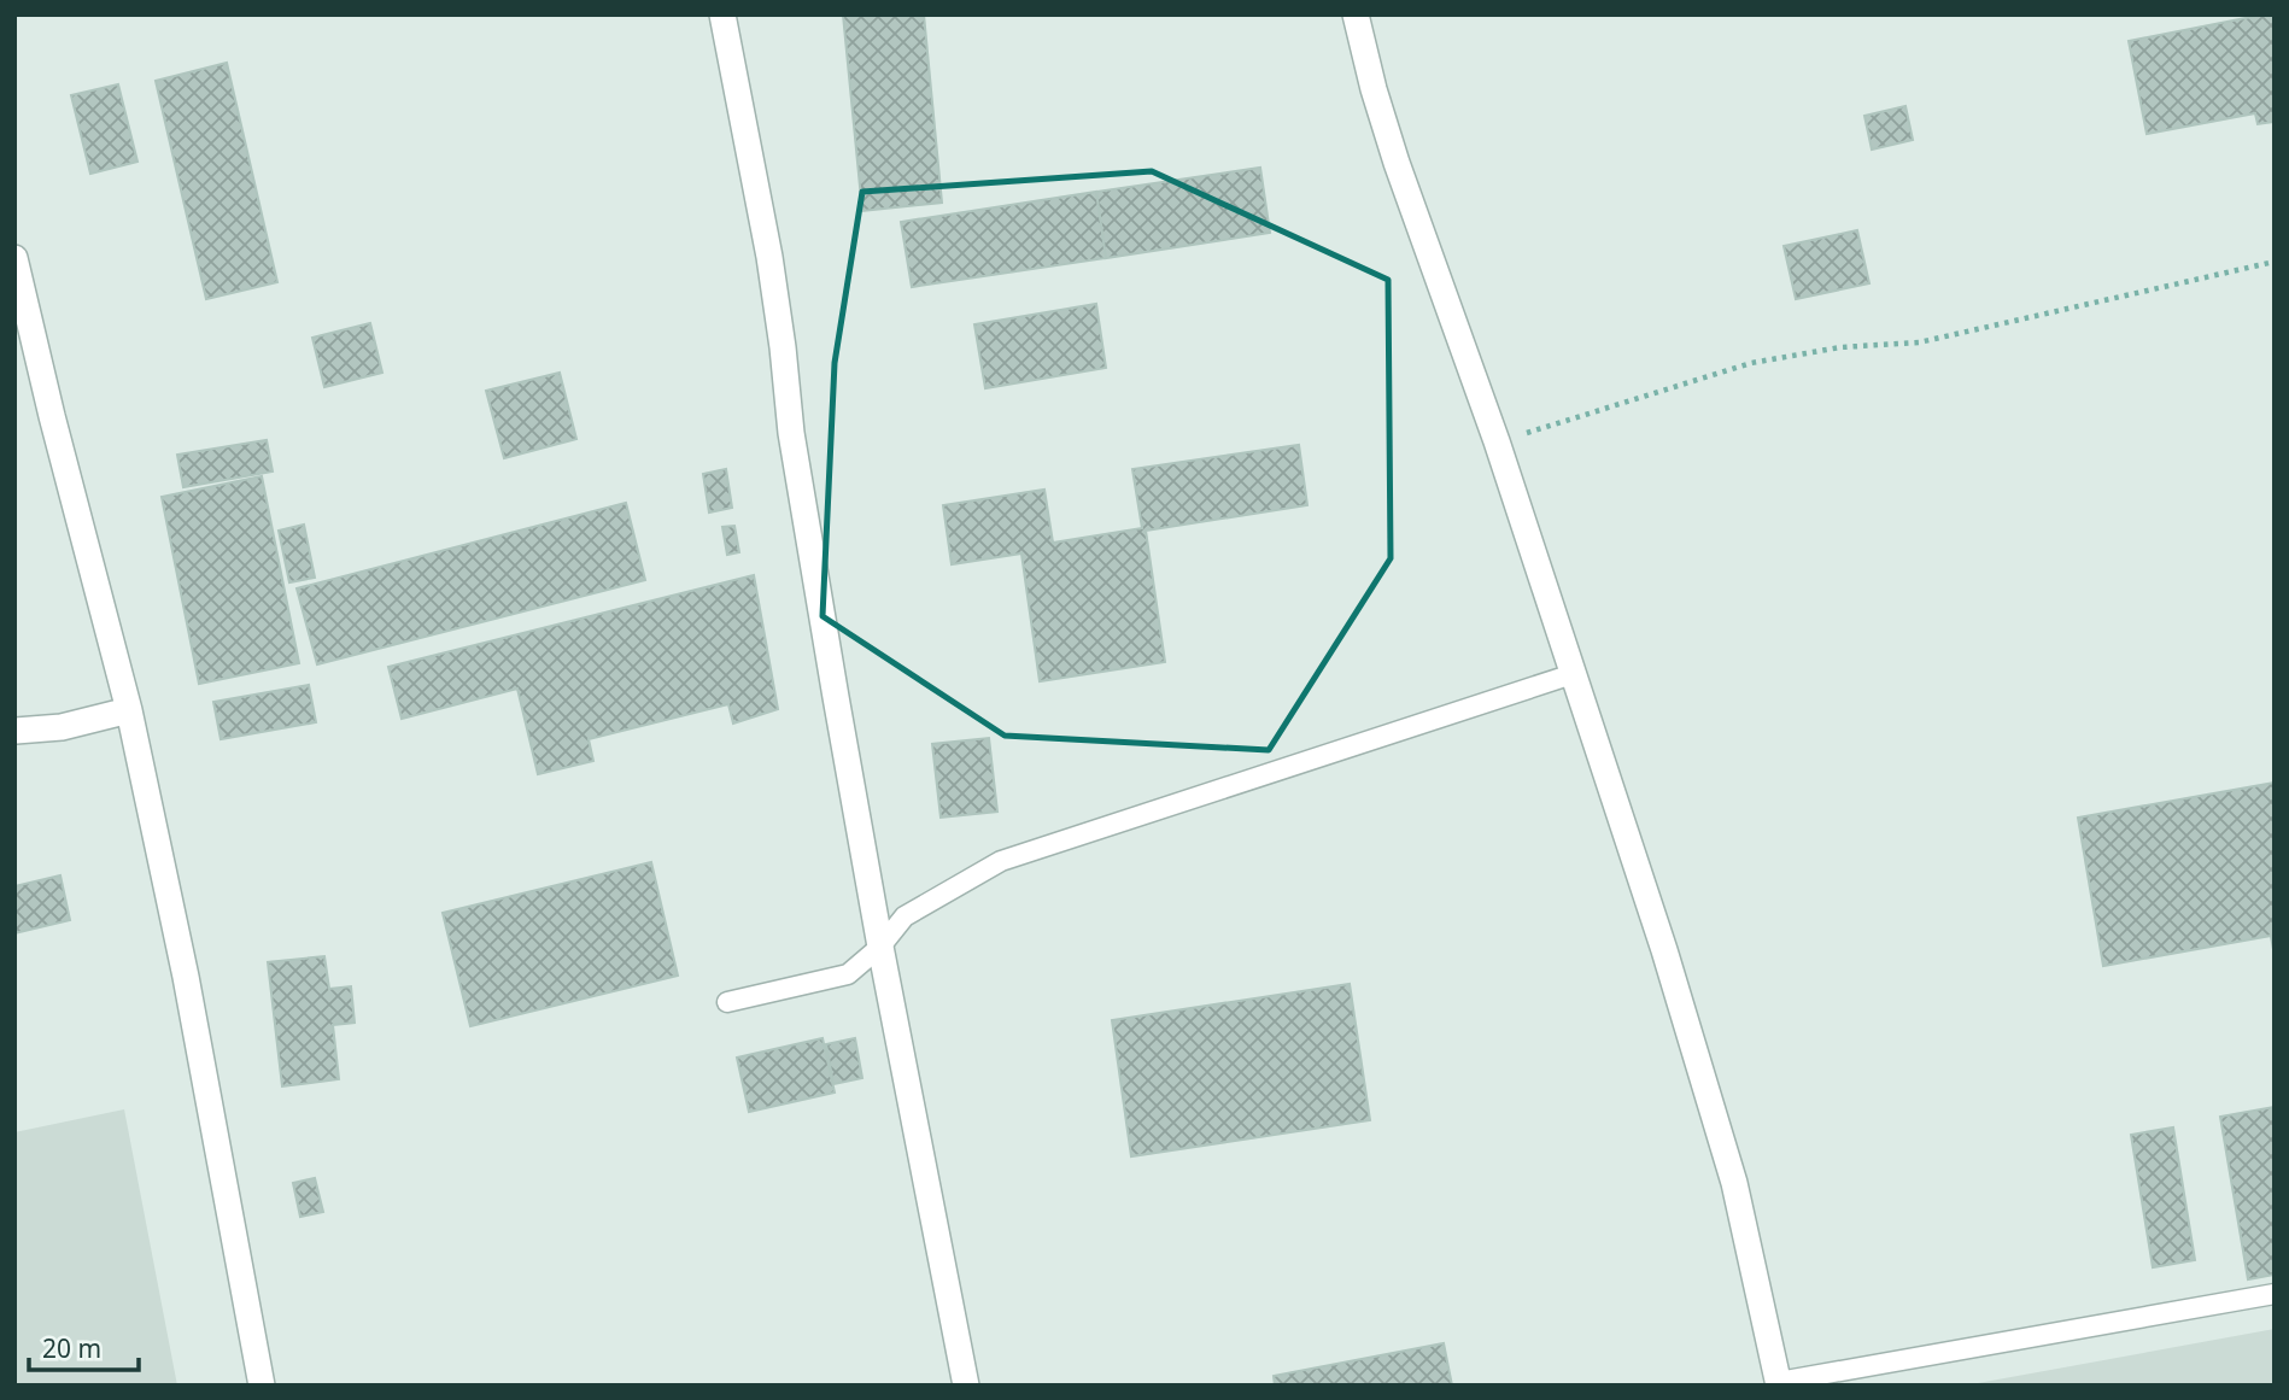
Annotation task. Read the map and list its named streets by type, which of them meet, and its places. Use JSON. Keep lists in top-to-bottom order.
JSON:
{
  "scale_bar": "20 m"
}
